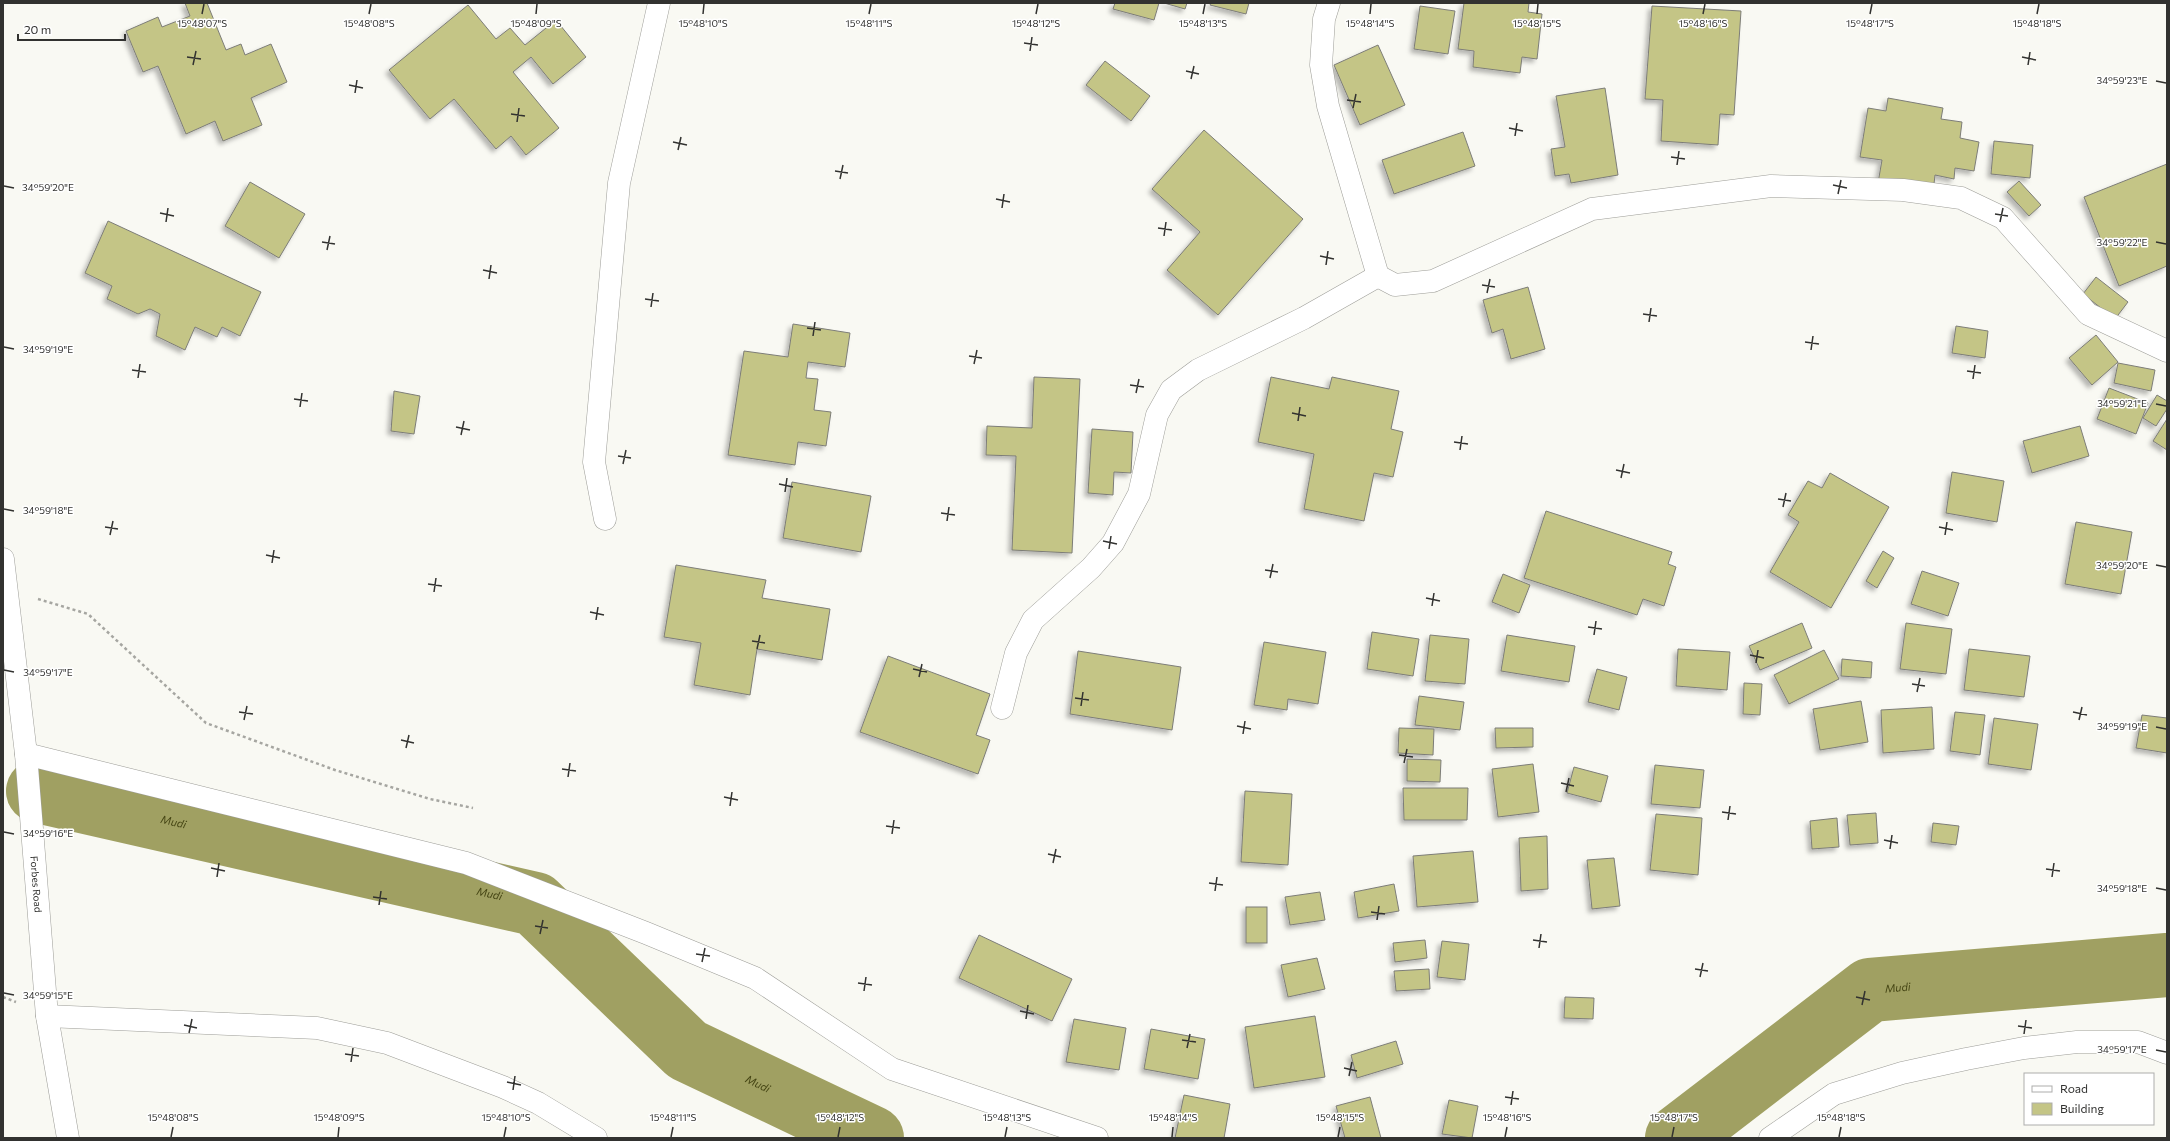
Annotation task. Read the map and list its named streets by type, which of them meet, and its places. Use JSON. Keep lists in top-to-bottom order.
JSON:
{
  "streets": {
    "street": ["Forbes Road"]
  },
  "water": ["Mudi"],
  "legend": ["Road", "Building"],
  "scale_bar": "20 m",
  "coordinates": [
    "15°48'07\"S",
    "15°48'08\"S",
    "15°48'09\"S",
    "15°48'10\"S",
    "15°48'11\"S",
    "15°48'12\"S",
    "15°48'13\"S",
    "15°48'14\"S",
    "15°48'15\"S",
    "15°48'16\"S",
    "15°48'17\"S",
    "15°48'18\"S",
    "34°59'23\"E",
    "34°59'20\"E",
    "34°59'22\"E",
    "34°59'19\"E",
    "34°59'21\"E",
    "34°59'18\"E",
    "34°59'17\"E",
    "34°59'16\"E",
    "34°59'15\"E"
  ]
}
